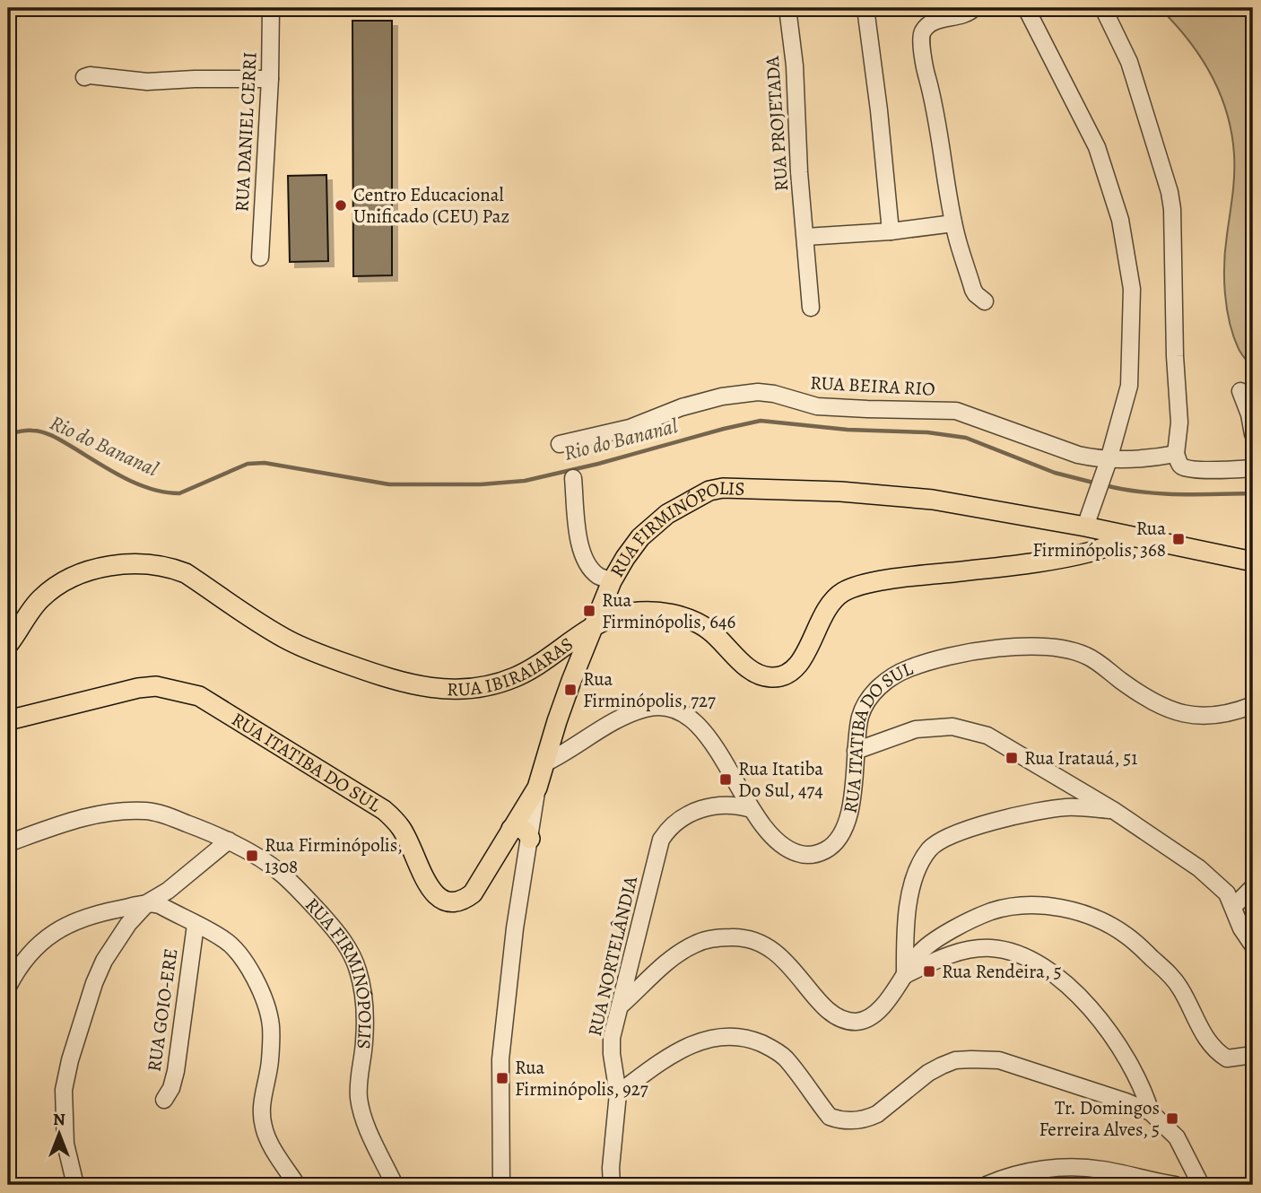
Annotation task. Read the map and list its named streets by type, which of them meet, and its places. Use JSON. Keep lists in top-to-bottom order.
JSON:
{
  "streets": {
    "main road": ["RUA FIRMINÓPOLIS", "RUA IBIRAIARAS", "RUA ITATIBA DO SUL"],
    "street": [
      "RUA PROJETADA",
      "RUA DANIEL CERRI",
      "RUA BEIRA RIO",
      "RUA NORTELÂNDIA",
      "RUA GOIO-ERE"
    ]
  },
  "crossings": [
    ["RUA FIRMINÓPOLIS", "RUA IBIRAIARAS"],
    ["RUA FIRMINÓPOLIS", "RUA ITATIBA DO SUL"],
    ["RUA ITATIBA DO SUL", "RUA NORTELÂNDIA"]
  ],
  "water": ["Rio do Bananal"],
  "places": {
    "other": ["Centro Educacional Unificado (CEU) Paz"],
    "transit": [
      "Rua Firminópolis, 368",
      "Rua Firminópolis, 646",
      "Rua Firminópolis, 727",
      "Rua Iratauá, 51",
      "Rua Itatiba Do Sul, 474",
      "Rua Firminópolis, 1308",
      "Rua Rendeira, 5",
      "Rua Firminópolis, 927",
      "Tr. Domingos Ferreira Alves, 5"
    ]
  },
  "north": "top"
}
